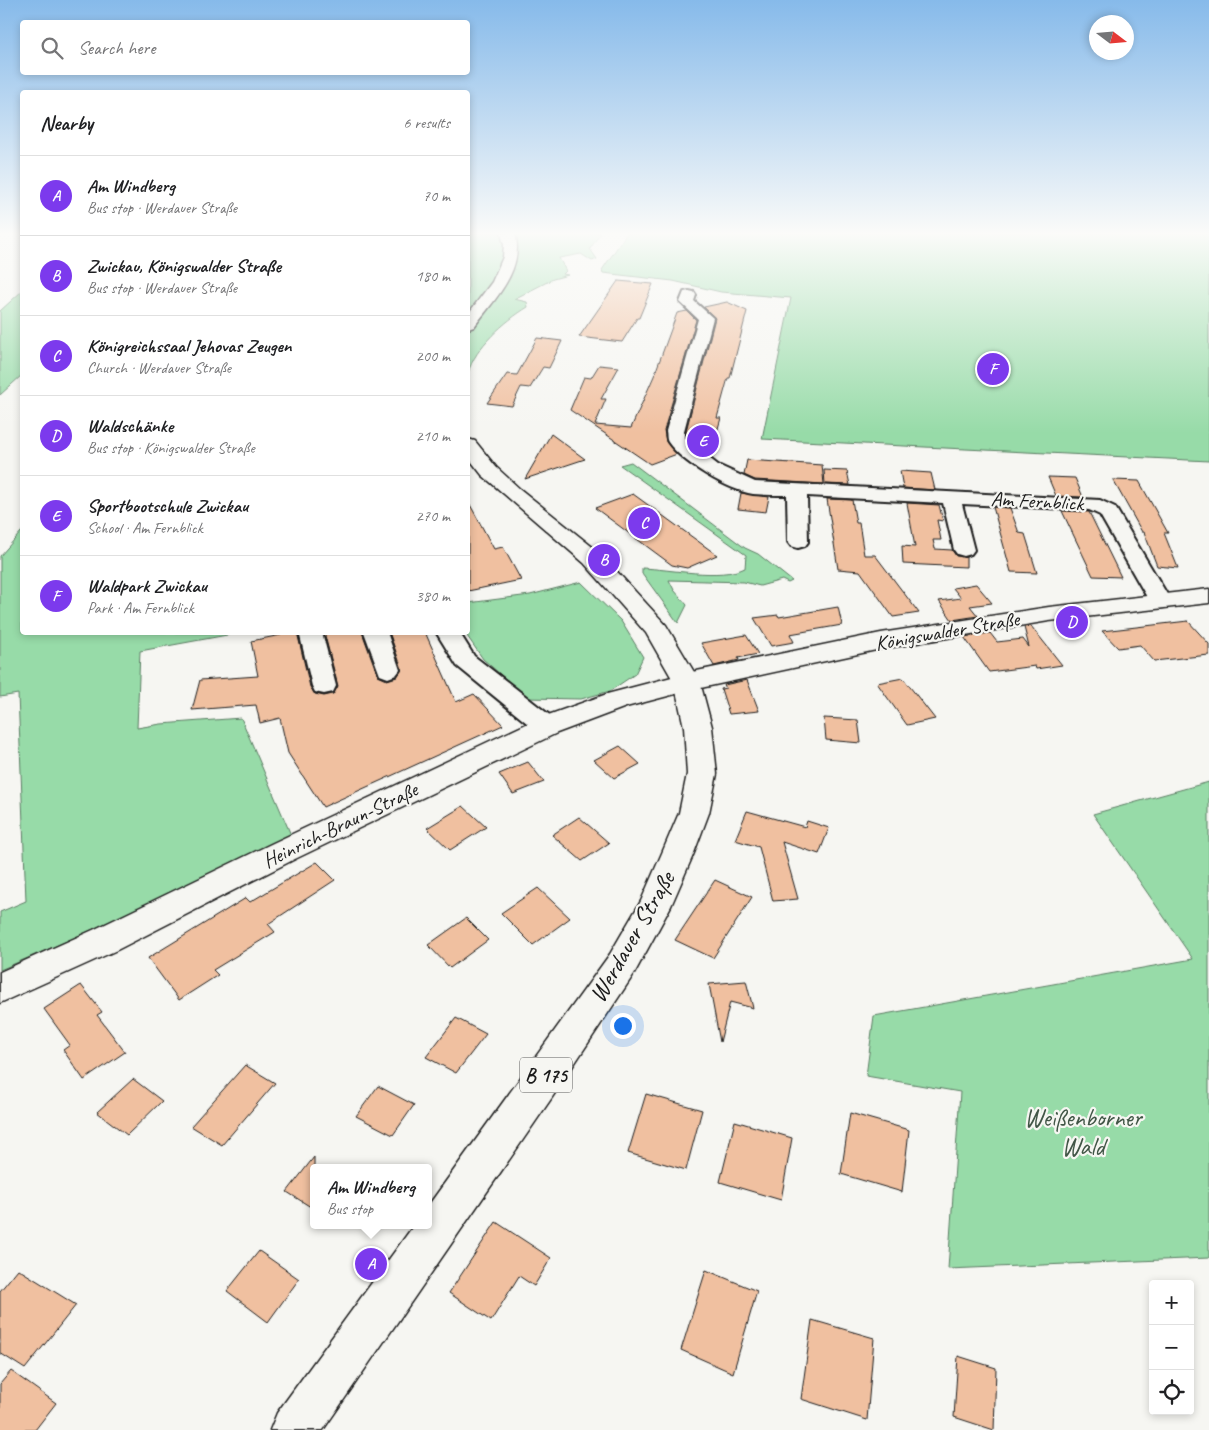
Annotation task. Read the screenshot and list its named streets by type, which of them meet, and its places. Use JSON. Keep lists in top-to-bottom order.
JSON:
{
  "streets": {
    "main road": [
      "Königswalder Straße",
      "Heinrich-Braun-Straße",
      "Werdauer Straße",
      "B 175"
    ],
    "street": ["Am Fernblick"]
  },
  "crossings": [
    ["Am Fernblick", "Königswalder Straße"],
    ["Königswalder Straße", "Heinrich-Braun-Straße"],
    ["Königswalder Straße", "Werdauer Straße"],
    ["Heinrich-Braun-Straße", "Werdauer Straße"]
  ],
  "parks": ["Weißenborner Wald"],
  "north": "right",
  "page": {
    "search": "Search here",
    "heading": ["Nearby", "6 results"],
    "list": [
      {
        "mark": "A",
        "name": "Am Windberg",
        "note": "Bus stop · Werdauer Straße",
        "value": "70 m"
      },
      {
        "mark": "B",
        "name": "Zwickau, Königswalder Straße",
        "note": "Bus stop · Werdauer Straße",
        "value": "180 m"
      },
      {
        "mark": "C",
        "name": "Königreichssaal Jehovas Zeugen",
        "note": "Church · Werdauer Straße",
        "value": "200 m"
      },
      {
        "mark": "D",
        "name": "Waldschänke",
        "note": "Bus stop · Königswalder Straße",
        "value": "210 m"
      },
      {
        "mark": "E",
        "name": "Sportbootschule Zwickau",
        "note": "School · Am Fernblick",
        "value": "270 m"
      },
      {
        "mark": "F",
        "name": "Waldpark Zwickau",
        "note": "Park · Am Fernblick",
        "value": "380 m"
      }
    ],
    "pins": [
      "F",
      "E",
      "C",
      "B",
      "D",
      "A"
    ],
    "popup": ["Am Windberg", "Bus stop"],
    "map_buttons": ["+", "−"]
  }
}
